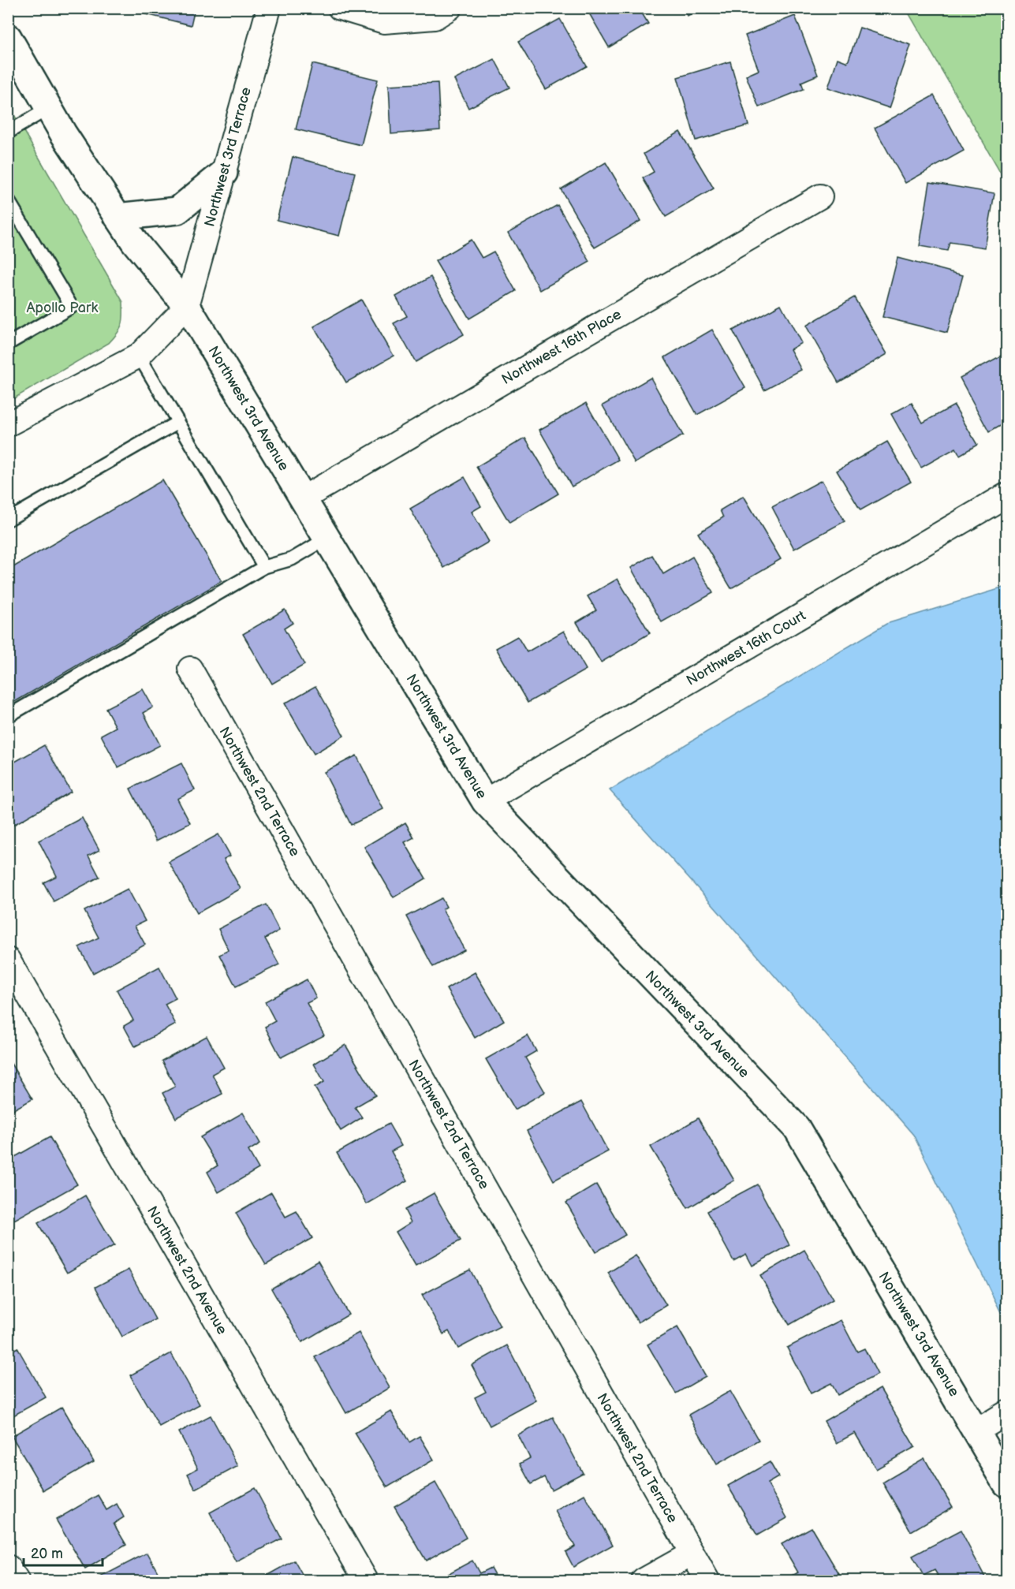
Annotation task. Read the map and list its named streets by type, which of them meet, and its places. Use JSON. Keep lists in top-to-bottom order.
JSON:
{
  "streets": {
    "street": [
      "Northwest 3rd Terrace",
      "Northwest 16th Place",
      "Northwest 3rd Avenue",
      "Northwest 16th Court",
      "Northwest 2nd Terrace",
      "Northwest 2nd Avenue"
    ]
  },
  "crossings": [
    ["Northwest 3rd Terrace", "Northwest 3rd Avenue"],
    ["Northwest 16th Place", "Northwest 3rd Avenue"],
    ["Northwest 3rd Avenue", "Northwest 16th Court"]
  ],
  "parks": ["Apollo Park"],
  "scale_bar": "20 m"
}
